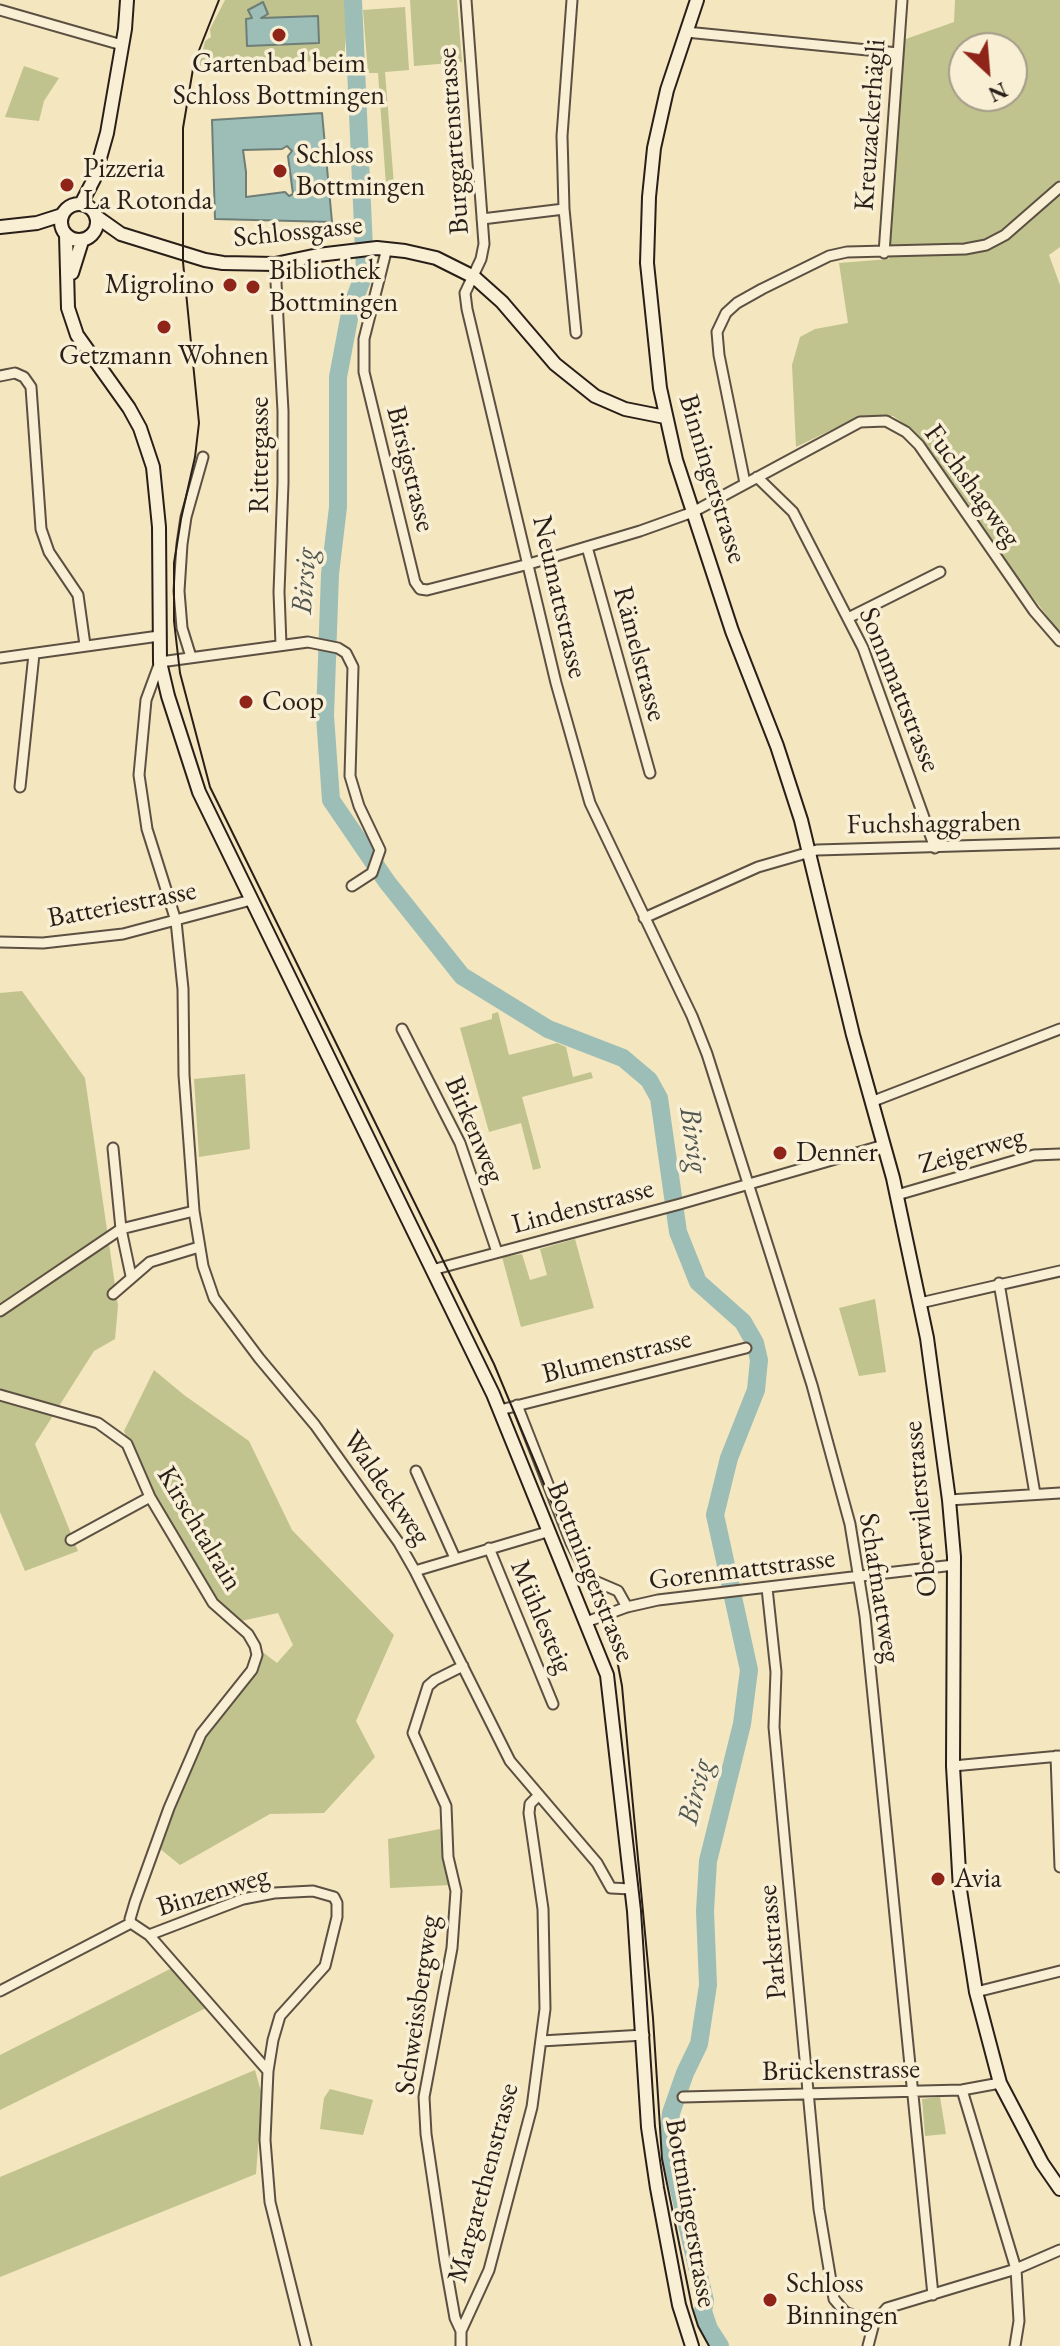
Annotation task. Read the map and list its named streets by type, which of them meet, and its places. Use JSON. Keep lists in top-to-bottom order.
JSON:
{
  "streets": {
    "main road": [
      "Schlossgasse",
      "Binningerstrasse",
      "Oberwilerstrasse",
      "Bottmingerstrasse"
    ],
    "street": [
      "Kreuzackerhägli",
      "Burggartenstrasse",
      "Rittergasse",
      "Birsigstrasse",
      "Fuchshagweg",
      "Neumattstrasse",
      "Rämelstrasse",
      "Sonnmattstrasse",
      "Fuchshaggraben",
      "Batteriestrasse",
      "Birkenweg",
      "Zeigerweg",
      "Lindenstrasse",
      "Blumenstrasse",
      "Waldeckweg",
      "Kirschtalrain",
      "Gorenmattstrasse",
      "Schafmattweg",
      "Mühlesteig",
      "Binzenweg",
      "Parkstrasse",
      "Schweissbergweg",
      "Brückenstrasse",
      "Margarethenstrasse"
    ]
  },
  "crossings": [
    ["Burggartenstrasse", "Schlossgasse"],
    ["Burggartenstrasse", "Neumattstrasse"],
    ["Schlossgasse", "Rittergasse"],
    ["Schlossgasse", "Birsigstrasse"],
    ["Schlossgasse", "Binningerstrasse"],
    ["Schlossgasse", "Neumattstrasse"],
    ["Birsigstrasse", "Fuchshagweg"],
    ["Birsigstrasse", "Neumattstrasse"],
    ["Birsigstrasse", "Rämelstrasse"],
    ["Binningerstrasse", "Fuchshagweg"],
    ["Binningerstrasse", "Oberwilerstrasse"],
    ["Fuchshagweg", "Rämelstrasse"],
    ["Fuchshagweg", "Sonnmattstrasse"],
    ["Neumattstrasse", "Fuchshaggraben"],
    ["Neumattstrasse", "Schafmattweg"],
    ["Sonnmattstrasse", "Fuchshaggraben"],
    ["Fuchshaggraben", "Oberwilerstrasse"],
    ["Fuchshaggraben", "Schafmattweg"],
    ["Batteriestrasse", "Waldeckweg"],
    ["Batteriestrasse", "Bottmingerstrasse"],
    ["Birkenweg", "Lindenstrasse"],
    ["Zeigerweg", "Oberwilerstrasse"],
    ["Lindenstrasse", "Oberwilerstrasse"],
    ["Lindenstrasse", "Bottmingerstrasse"],
    ["Lindenstrasse", "Schafmattweg"],
    ["Blumenstrasse", "Bottmingerstrasse"],
    ["Waldeckweg", "Bottmingerstrasse"],
    ["Waldeckweg", "Mühlesteig"],
    ["Waldeckweg", "Schweissbergweg"],
    ["Waldeckweg", "Margarethenstrasse"],
    ["Oberwilerstrasse", "Gorenmattstrasse"],
    ["Oberwilerstrasse", "Brückenstrasse"],
    ["Gorenmattstrasse", "Bottmingerstrasse"],
    ["Gorenmattstrasse", "Schafmattweg"],
    ["Gorenmattstrasse", "Parkstrasse"],
    ["Bottmingerstrasse", "Mühlesteig"],
    ["Schafmattweg", "Brückenstrasse"],
    ["Parkstrasse", "Brückenstrasse"],
    ["Schweissbergweg", "Margarethenstrasse"]
  ],
  "water": ["Birsig"],
  "places": [
    "Gartenbad beim Schloss Bottmingen",
    "Schloss Bottmingen",
    "Pizzeria La Rotonda",
    "Migrolino",
    "Bibliothek Bottmingen",
    "Getzmann Wohnen",
    "Coop",
    "Denner",
    "Avia",
    "Schloss Binningen"
  ],
  "north": "bottom right"
}
